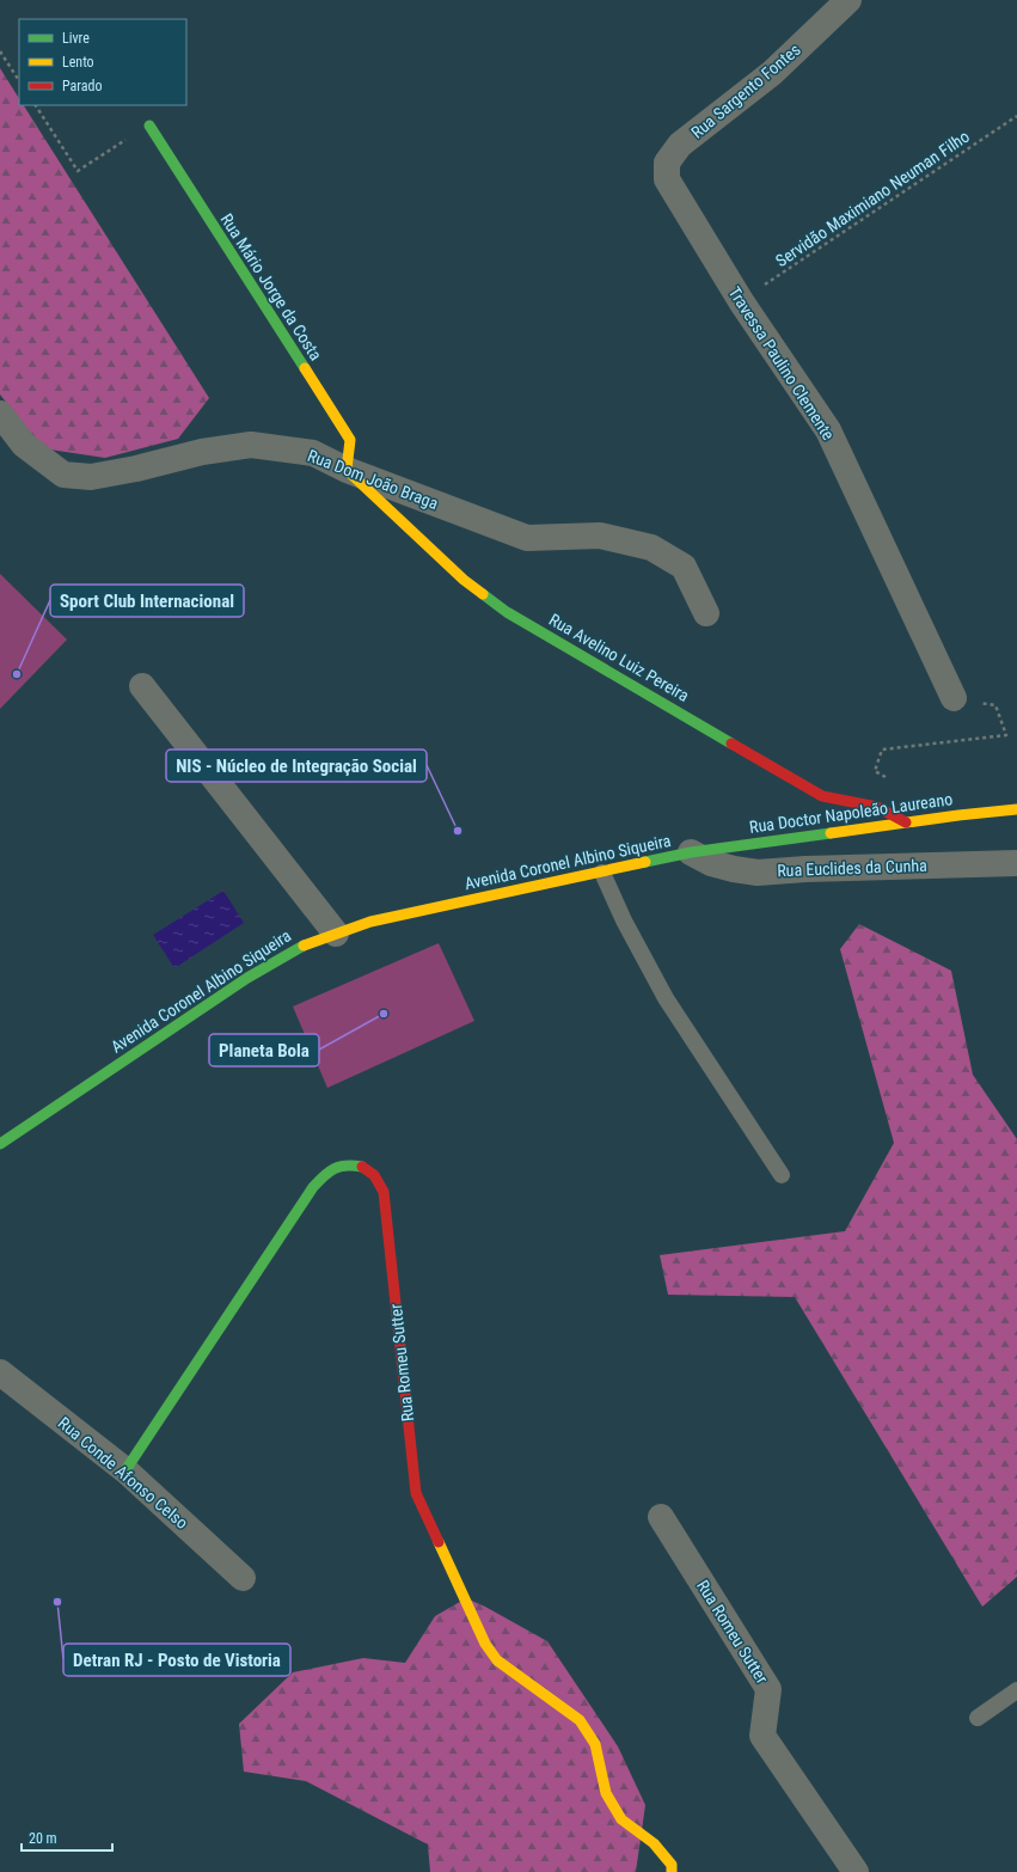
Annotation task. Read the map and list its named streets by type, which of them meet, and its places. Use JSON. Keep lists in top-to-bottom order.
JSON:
{
  "streets": {
    "street": [
      "Rua Sargento Fontes",
      "Rua Mário Jorge da Costa",
      "Travessa Paulino Clemente",
      "Rua Dom João Braga",
      "Rua Avelino Luiz Pereira",
      "Rua Doctor Napoleão Laureano",
      "Avenida Coronel Albino Siqueira",
      "Rua Euclides da Cunha",
      "Rua Romeu Sutter",
      "Rua Conde Afonso Celso"
    ],
    "path": ["Servidão Maximiano Neuman Filho"]
  },
  "crossings": [
    ["Rua Sargento Fontes", "Travessa Paulino Clemente"],
    ["Servidão Maximiano Neuman Filho", "Travessa Paulino Clemente"],
    ["Rua Mário Jorge da Costa", "Rua Dom João Braga"],
    ["Rua Mário Jorge da Costa", "Rua Avelino Luiz Pereira"],
    ["Rua Dom João Braga", "Rua Avelino Luiz Pereira"],
    ["Rua Avelino Luiz Pereira", "Rua Doctor Napoleão Laureano"],
    ["Rua Doctor Napoleão Laureano", "Avenida Coronel Albino Siqueira"],
    ["Rua Doctor Napoleão Laureano", "Rua Euclides da Cunha"],
    ["Avenida Coronel Albino Siqueira", "Rua Euclides da Cunha"],
    ["Rua Romeu Sutter", "Rua Conde Afonso Celso"]
  ],
  "places": [
    "Sport Club Internacional",
    "NIS - Núcleo de Integração Social",
    "Planeta Bola",
    "Detran RJ - Posto de Vistoria"
  ],
  "legend": ["Livre", "Lento", "Parado"],
  "scale_bar": "20 m"
}
